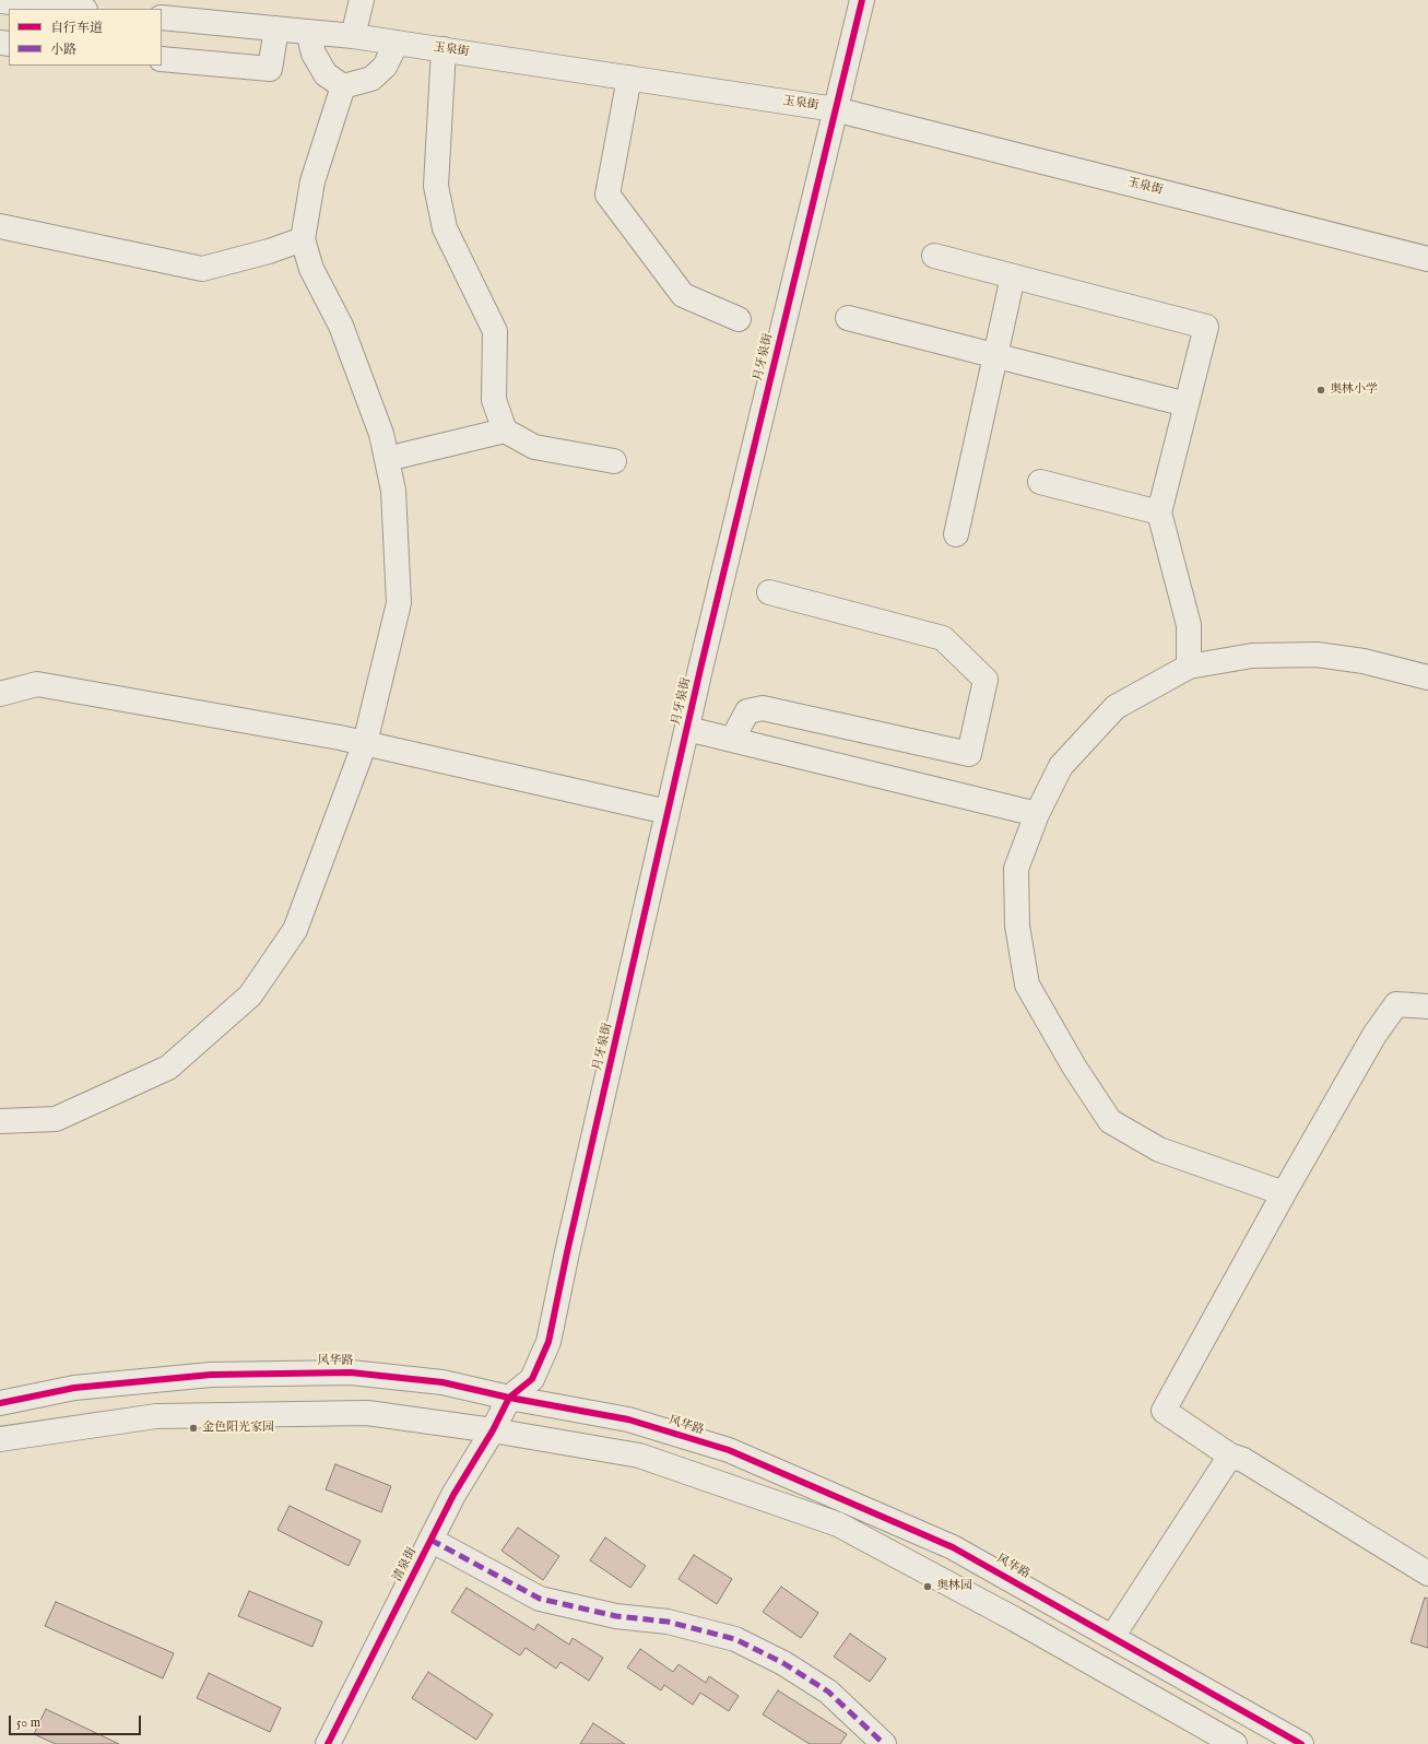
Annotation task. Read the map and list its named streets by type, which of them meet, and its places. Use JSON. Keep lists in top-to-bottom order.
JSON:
{
  "streets": {
    "street": [
      "玉泉街",
      "月牙泉街",
      "风华路",
      "清泉街"
    ]
  },
  "crossings": [
    ["玉泉街", "月牙泉街"],
    ["月牙泉街", "风华路"],
    ["月牙泉街", "清泉街"],
    ["风华路", "清泉街"]
  ],
  "places": ["奥林小学", "金色阳光家园", "奥林园"],
  "legend": ["自行车道", "小路"],
  "scale_bar": "50 m"
}
